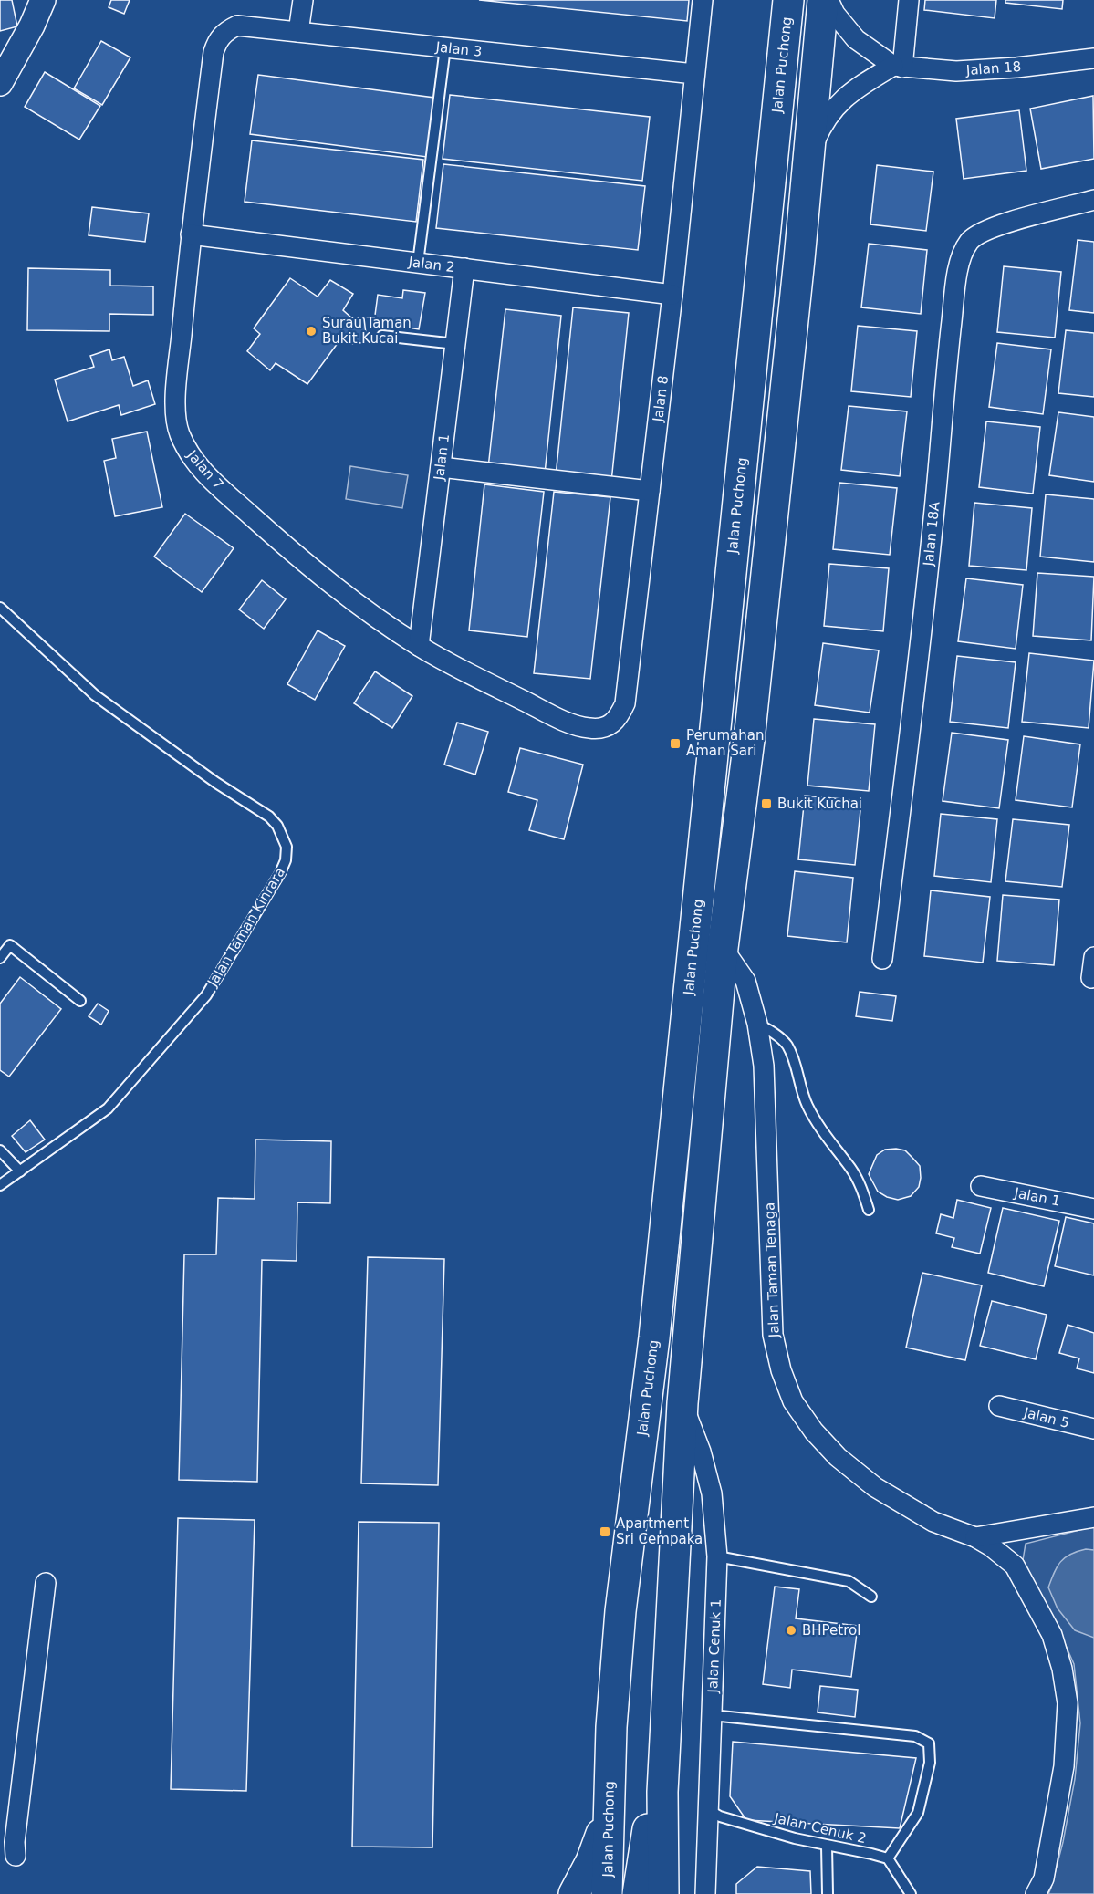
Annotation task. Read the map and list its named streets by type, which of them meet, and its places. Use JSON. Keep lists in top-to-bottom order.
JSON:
{
  "streets": {
    "main road": ["Jalan Puchong"],
    "street": [
      "Jalan 3",
      "Jalan 18",
      "Jalan 2",
      "Jalan 8",
      "Jalan 1",
      "Jalan 7",
      "Jalan 18A",
      "Jalan Taman Tenaga",
      "Jalan 5",
      "Jalan Cenuk 1"
    ],
    "lane": ["Jalan Taman Kinrara", "Jalan Cenuk 2"]
  },
  "crossings": [
    ["Jalan 3", "Jalan 8"],
    ["Jalan 3", "Jalan 7"],
    ["Jalan 2", "Jalan 8"],
    ["Jalan 2", "Jalan 1"],
    ["Jalan 2", "Jalan 7"],
    ["Jalan 8", "Jalan 7"],
    ["Jalan 1", "Jalan 7"],
    ["Jalan Cenuk 1", "Jalan Cenuk 2"]
  ],
  "places": {
    "other": ["Surau Taman Bukit Kucai", "BHPetrol"],
    "transit": ["Perumahan Aman Sari", "Bukit Kuchai", "Apartment Sri Cempaka"]
  }
}
